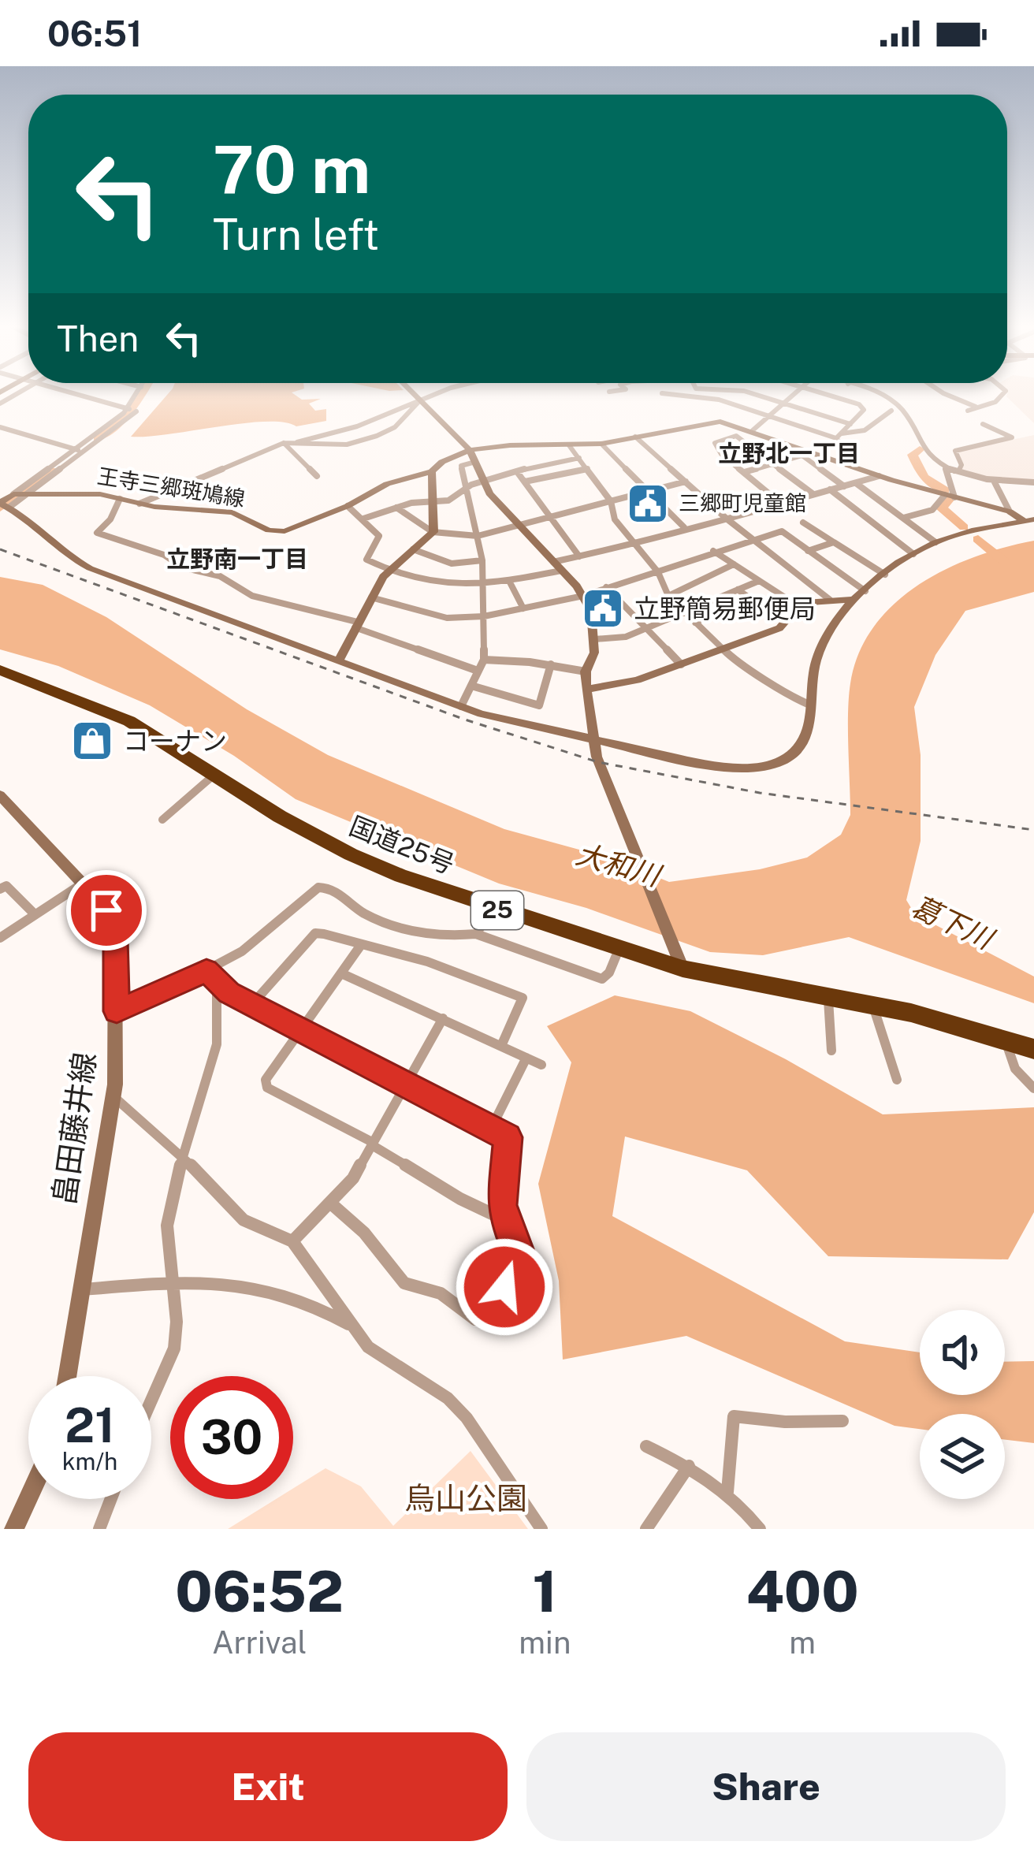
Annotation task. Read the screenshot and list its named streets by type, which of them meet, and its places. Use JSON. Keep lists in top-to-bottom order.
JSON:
{
  "streets": {
    "highway": ["国道25号", "25"],
    "street": ["王寺三郷斑鳩線", "畠田藤井線"]
  },
  "districts": ["立野北一丁目", "立野南一丁目"],
  "water": ["大和川", "葛下川"],
  "parks": ["烏山公園"],
  "places": {
    "public building": ["三郷町児童館", "立野簡易郵便局"],
    "shop": ["コーナン"]
  },
  "page": {
    "status": "06:51",
    "turn": ["70 m", "Turn left"],
    "then": "Then",
    "speed": "21 km/h",
    "limit": "30",
    "eta": [
      "06:52",
      "Arrival",
      "1",
      "min",
      "400",
      "m"
    ],
    "buttons": ["Exit", "Share"]
  }
}
